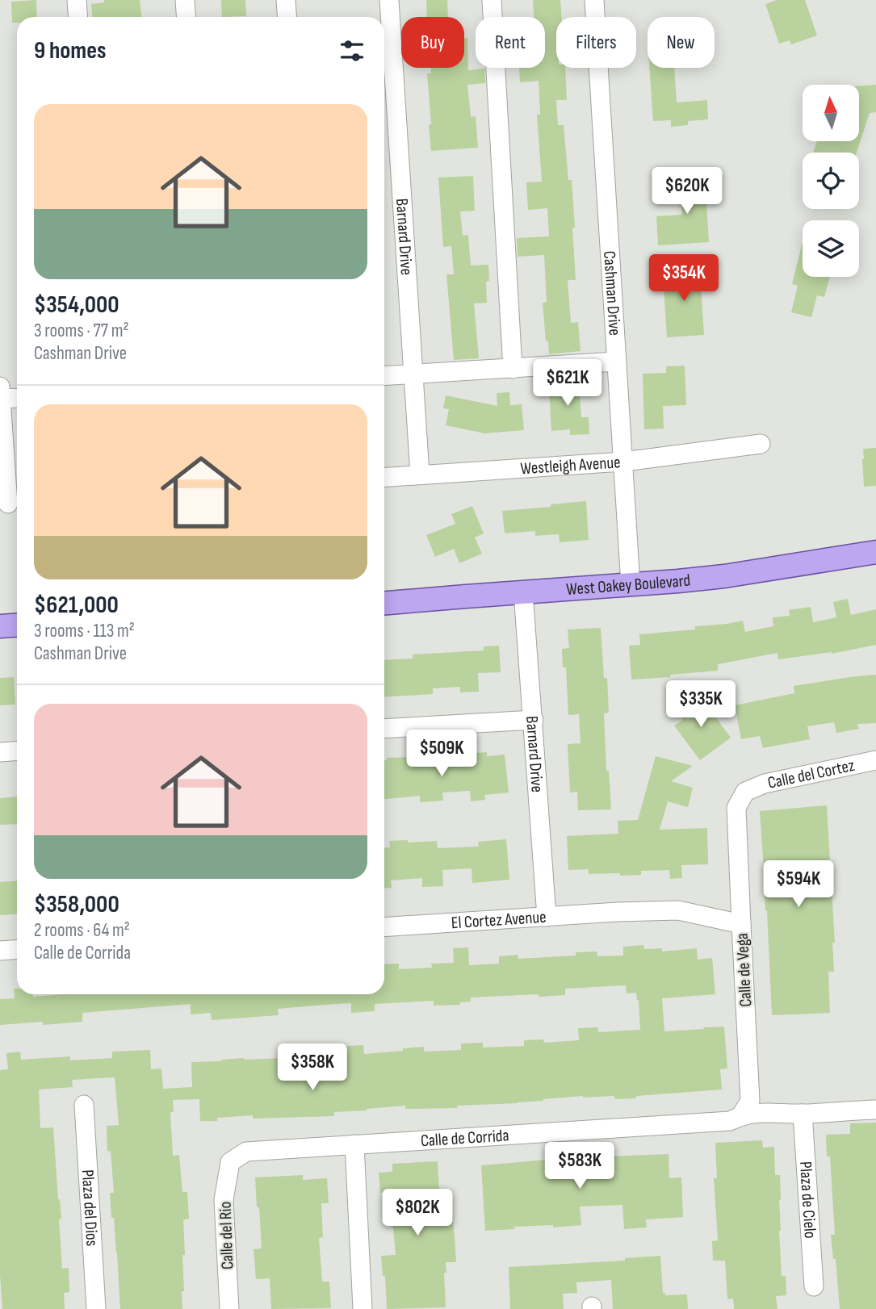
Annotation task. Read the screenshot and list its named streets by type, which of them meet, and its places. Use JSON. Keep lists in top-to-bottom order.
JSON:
{
  "streets": {
    "main road": ["West Oakey Boulevard"],
    "street": [
      "Barnard Drive",
      "Cashman Drive",
      "Westleigh Avenue",
      "Calle del Cortez",
      "El Cortez Avenue",
      "Calle de Vega",
      "Calle de Corrida",
      "Plaza de Cielo",
      "Plaza del Dios",
      "Calle del Rio"
    ]
  },
  "crossings": [
    ["Barnard Drive", "Westleigh Avenue"],
    ["Barnard Drive", "West Oakey Boulevard"],
    ["Barnard Drive", "El Cortez Avenue"],
    ["Cashman Drive", "Westleigh Avenue"],
    ["Cashman Drive", "West Oakey Boulevard"],
    ["Calle del Cortez", "Calle de Vega"],
    ["El Cortez Avenue", "Calle de Vega"],
    ["Calle de Vega", "Calle de Corrida"],
    ["Calle de Corrida", "Plaza de Cielo"],
    ["Calle de Corrida", "Calle del Rio"]
  ],
  "north": "top",
  "page": {
    "chip": [
      "Buy",
      "Rent",
      "Filters",
      "New"
    ],
    "heading": "9 homes",
    "list": [
      {
        "name": "$354,000",
        "note": "3 rooms · 77 m² · Cashman Drive"
      },
      {
        "name": "$621,000",
        "note": "3 rooms · 113 m² · Cashman Drive"
      },
      {
        "name": "$358,000",
        "note": "2 rooms · 64 m² · Calle de Corrida"
      }
    ],
    "price": [
      "$620K",
      "$354K",
      "$621K",
      "$335K",
      "$509K",
      "$594K",
      "$358K",
      "$583K",
      "$802K"
    ]
  }
}
